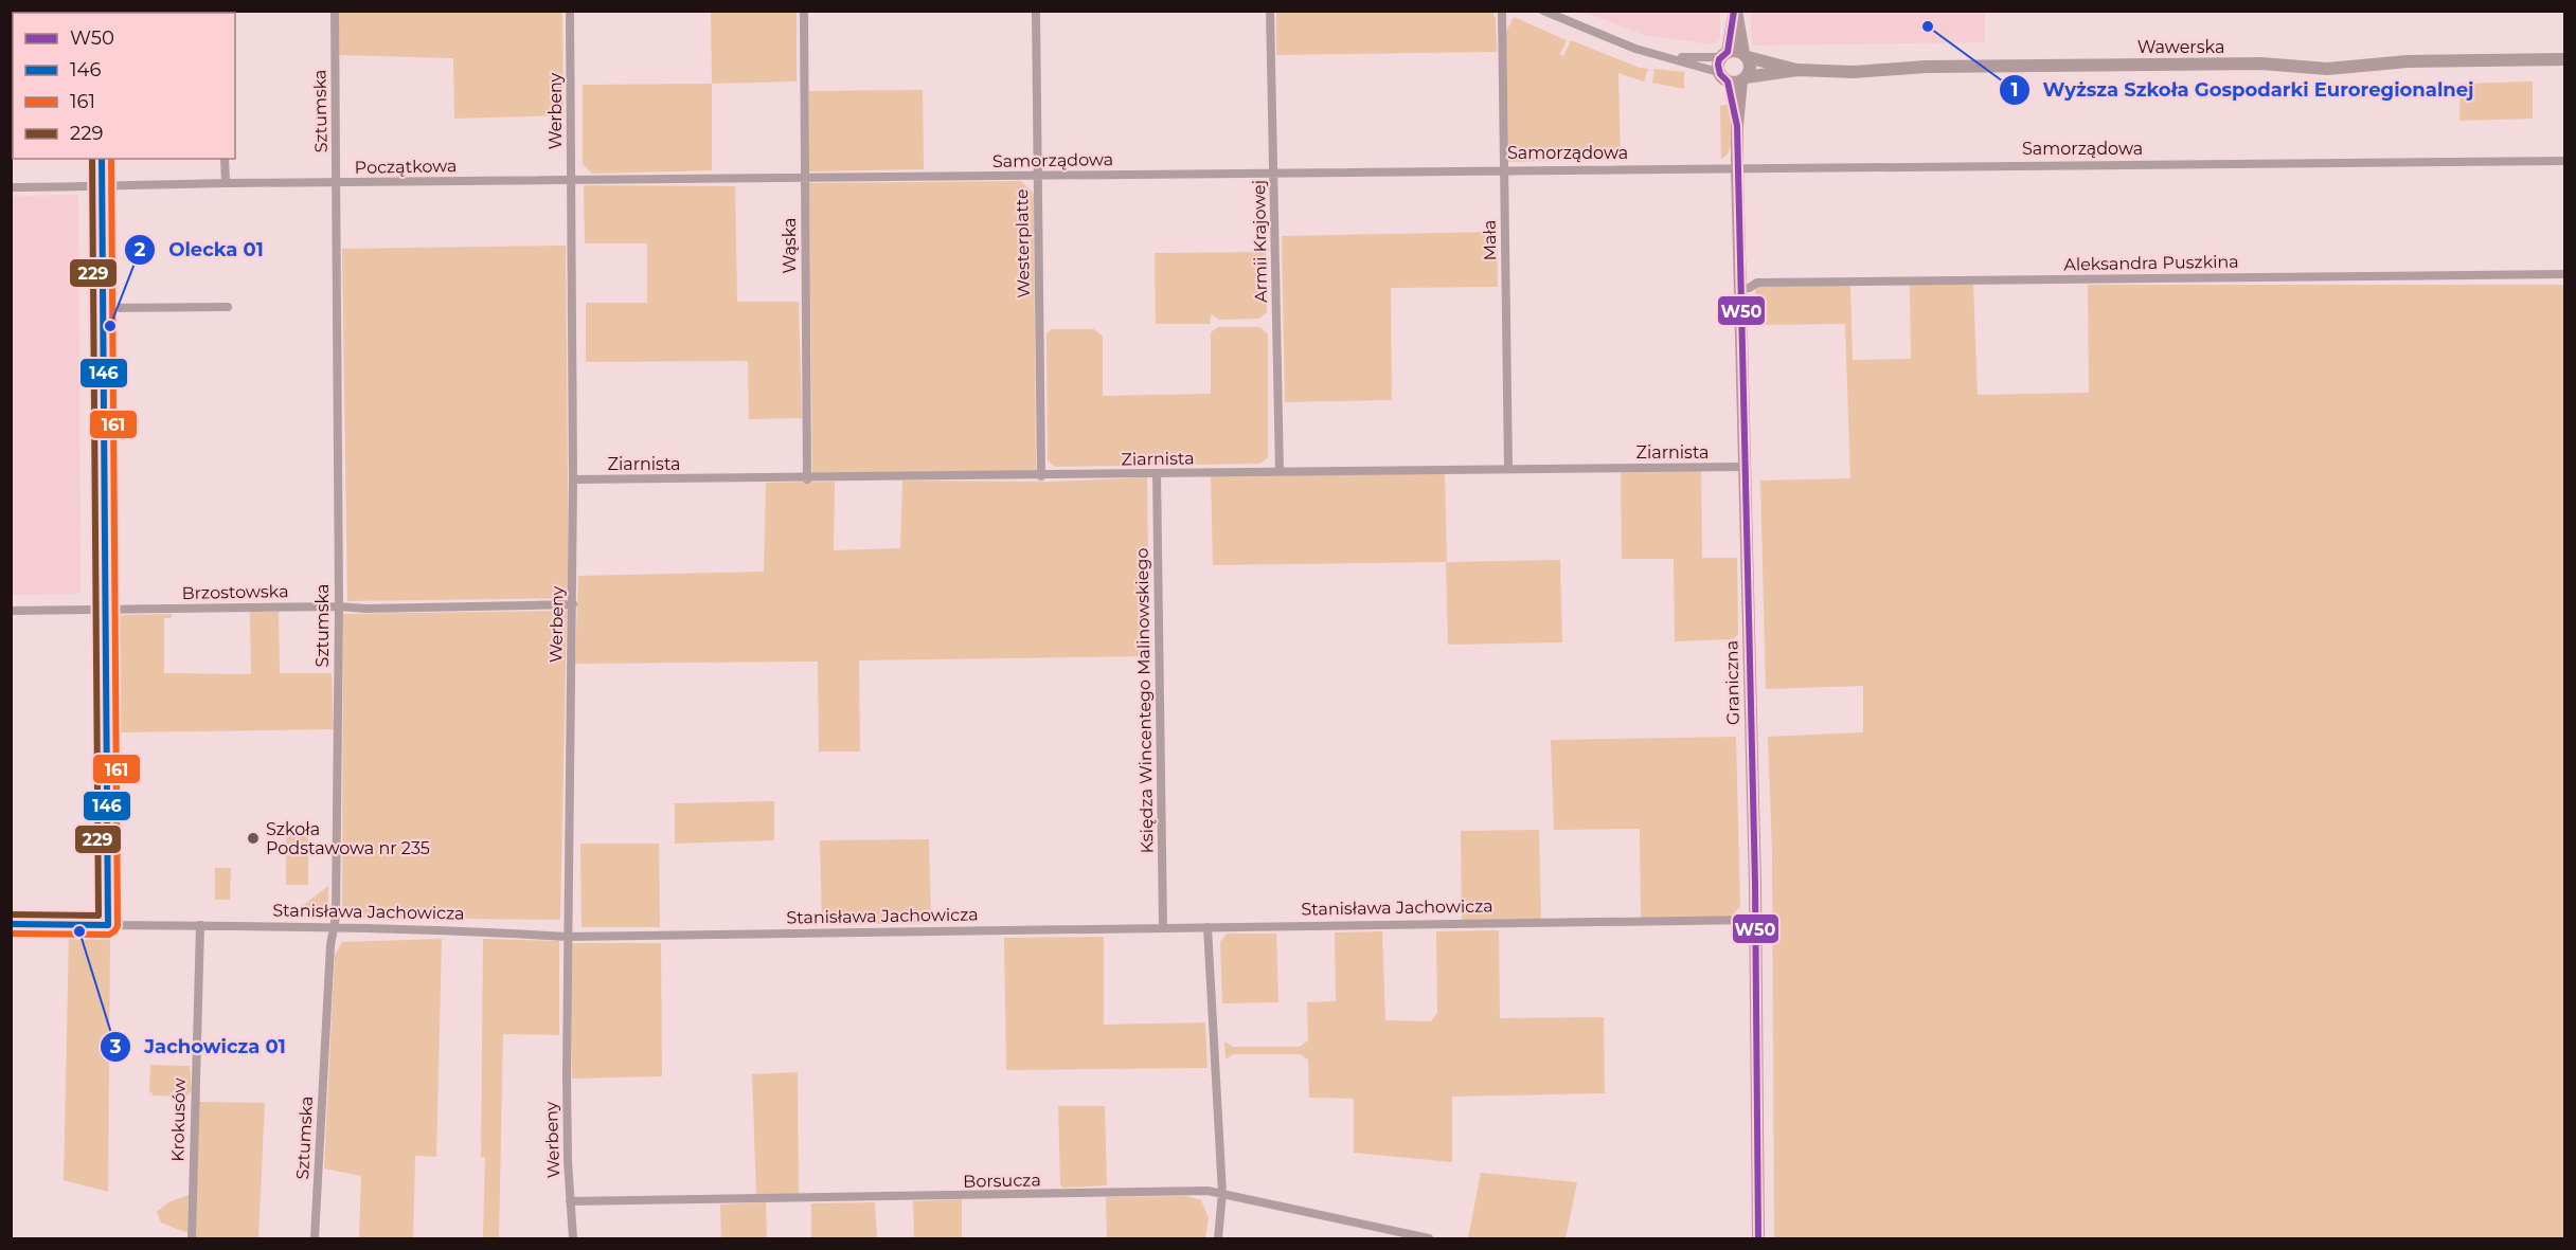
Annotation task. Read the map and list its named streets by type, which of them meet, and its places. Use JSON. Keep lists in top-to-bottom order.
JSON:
{
  "streets": {
    "street": [
      "Wawerska",
      "Sztumska",
      "Werbeny",
      "Samorządowa",
      "Początkowa",
      "Mała",
      "Armii Krajowej",
      "Westerplatte",
      "Wąska",
      "Aleksandra Puszkina",
      "Ziarnista",
      "Brzostowska",
      "Graniczna",
      "Księdza Wincentego Malinowskiego",
      "Stanisława Jachowicza",
      "Krokusów",
      "Borsucza"
    ]
  },
  "crossings": [
    ["Wawerska", "Graniczna"],
    ["Sztumska", "Początkowa"],
    ["Sztumska", "Brzostowska"],
    ["Sztumska", "Stanisława Jachowicza"],
    ["Werbeny", "Samorządowa"],
    ["Werbeny", "Początkowa"],
    ["Werbeny", "Ziarnista"],
    ["Werbeny", "Brzostowska"],
    ["Werbeny", "Stanisława Jachowicza"],
    ["Werbeny", "Borsucza"],
    ["Samorządowa", "Początkowa"],
    ["Samorządowa", "Mała"],
    ["Samorządowa", "Armii Krajowej"],
    ["Samorządowa", "Westerplatte"],
    ["Samorządowa", "Wąska"],
    ["Samorządowa", "Graniczna"],
    ["Mała", "Ziarnista"],
    ["Armii Krajowej", "Ziarnista"],
    ["Westerplatte", "Ziarnista"],
    ["Wąska", "Ziarnista"],
    ["Aleksandra Puszkina", "Graniczna"],
    ["Ziarnista", "Graniczna"],
    ["Ziarnista", "Księdza Wincentego Malinowskiego"],
    ["Graniczna", "Stanisława Jachowicza"],
    ["Księdza Wincentego Malinowskiego", "Stanisława Jachowicza"],
    ["Stanisława Jachowicza", "Krokusów"]
  ],
  "places": [
    "Wyższa Szkoła Gospodarki Euroregionalnej",
    "Olecka 01",
    "Szkoła Podstawowa nr 235",
    "Jachowicza 01"
  ],
  "lines": [
    "transit line W50",
    "transit line 146",
    "transit line 161",
    "transit line 229"
  ],
  "legend": [
    "W50",
    "146",
    "161",
    "229"
  ]
}
